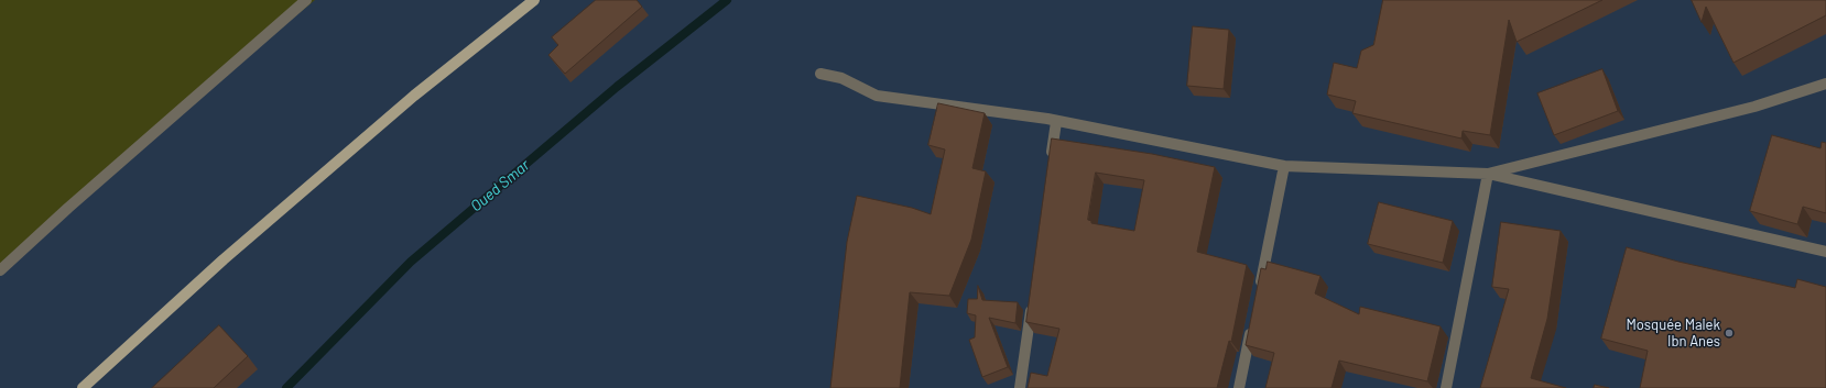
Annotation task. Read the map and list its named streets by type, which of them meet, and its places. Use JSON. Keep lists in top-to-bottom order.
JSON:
{
  "water": ["Oued Smar"],
  "places": ["Mosquée Malek Ibn Anes"]
}
